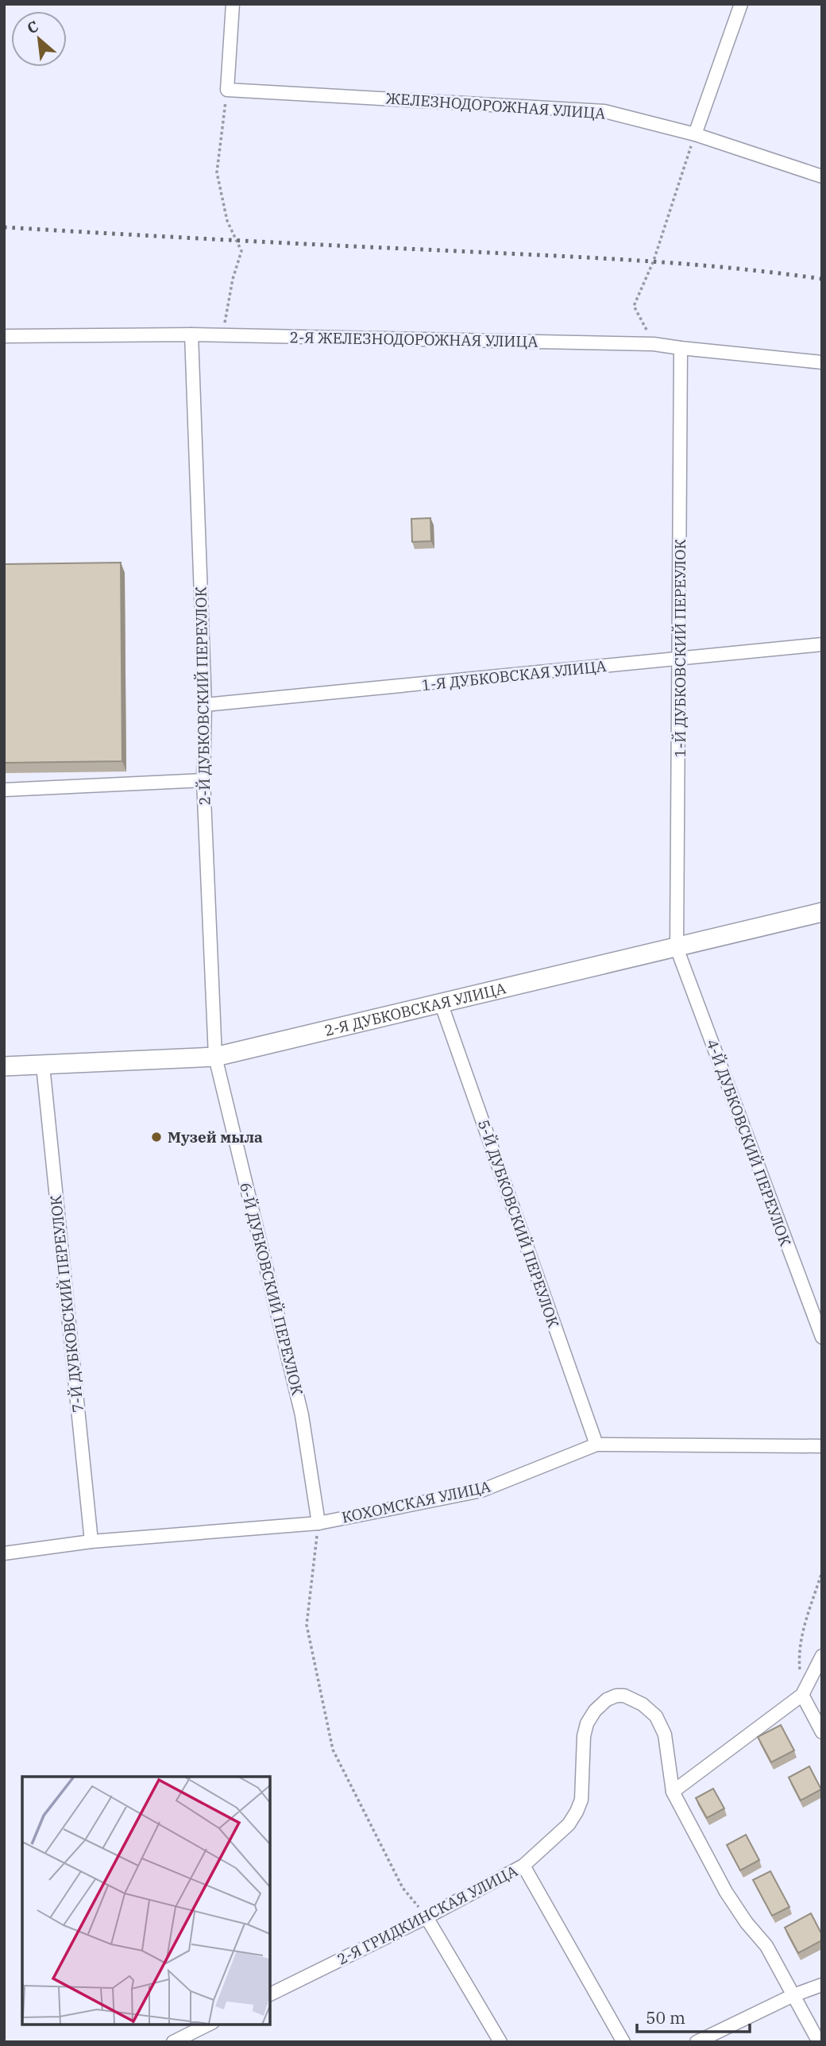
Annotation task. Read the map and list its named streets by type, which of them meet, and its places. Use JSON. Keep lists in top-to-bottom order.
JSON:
{
  "streets": {
    "main road": ["2-Я ДУБКОВСКАЯ УЛИЦА"],
    "street": [
      "ЖЕЛЕЗНОДОРОЖНАЯ УЛИЦА",
      "2-Я ЖЕЛЕЗНОДОРОЖНАЯ УЛИЦА",
      "1-Й ДУБКОВСКИЙ ПЕРЕУЛОК",
      "1-Я ДУБКОВСКАЯ УЛИЦА",
      "2-Й ДУБКОВСКИЙ ПЕРЕУЛОК",
      "4-Й ДУБКОВСКИЙ ПЕРЕУЛОК",
      "5-Й ДУБКОВСКИЙ ПЕРЕУЛОК",
      "6-Й ДУБКОВСКИЙ ПЕРЕУЛОК",
      "7-Й ДУБКОВСКИЙ ПЕРЕУЛОК",
      "КОХОМСКАЯ УЛИЦА",
      "2-Я ГРИДКИНСКАЯ УЛИЦА"
    ]
  },
  "crossings": [
    ["2-Я ЖЕЛЕЗНОДОРОЖНАЯ УЛИЦА", "1-Й ДУБКОВСКИЙ ПЕРЕУЛОК"],
    ["2-Я ЖЕЛЕЗНОДОРОЖНАЯ УЛИЦА", "2-Й ДУБКОВСКИЙ ПЕРЕУЛОК"],
    ["1-Й ДУБКОВСКИЙ ПЕРЕУЛОК", "1-Я ДУБКОВСКАЯ УЛИЦА"],
    ["1-Й ДУБКОВСКИЙ ПЕРЕУЛОК", "2-Я ДУБКОВСКАЯ УЛИЦА"],
    ["1-Й ДУБКОВСКИЙ ПЕРЕУЛОК", "4-Й ДУБКОВСКИЙ ПЕРЕУЛОК"],
    ["1-Я ДУБКОВСКАЯ УЛИЦА", "2-Й ДУБКОВСКИЙ ПЕРЕУЛОК"],
    ["2-Й ДУБКОВСКИЙ ПЕРЕУЛОК", "2-Я ДУБКОВСКАЯ УЛИЦА"],
    ["2-Й ДУБКОВСКИЙ ПЕРЕУЛОК", "6-Й ДУБКОВСКИЙ ПЕРЕУЛОК"],
    ["2-Я ДУБКОВСКАЯ УЛИЦА", "4-Й ДУБКОВСКИЙ ПЕРЕУЛОК"],
    ["2-Я ДУБКОВСКАЯ УЛИЦА", "5-Й ДУБКОВСКИЙ ПЕРЕУЛОК"],
    ["2-Я ДУБКОВСКАЯ УЛИЦА", "6-Й ДУБКОВСКИЙ ПЕРЕУЛОК"],
    ["2-Я ДУБКОВСКАЯ УЛИЦА", "7-Й ДУБКОВСКИЙ ПЕРЕУЛОК"],
    ["5-Й ДУБКОВСКИЙ ПЕРЕУЛОК", "КОХОМСКАЯ УЛИЦА"],
    ["6-Й ДУБКОВСКИЙ ПЕРЕУЛОК", "КОХОМСКАЯ УЛИЦА"],
    ["7-Й ДУБКОВСКИЙ ПЕРЕУЛОК", "КОХОМСКАЯ УЛИЦА"]
  ],
  "places": ["Музей мыла"],
  "scale_bar": "50 m",
  "north": "top left"
}
